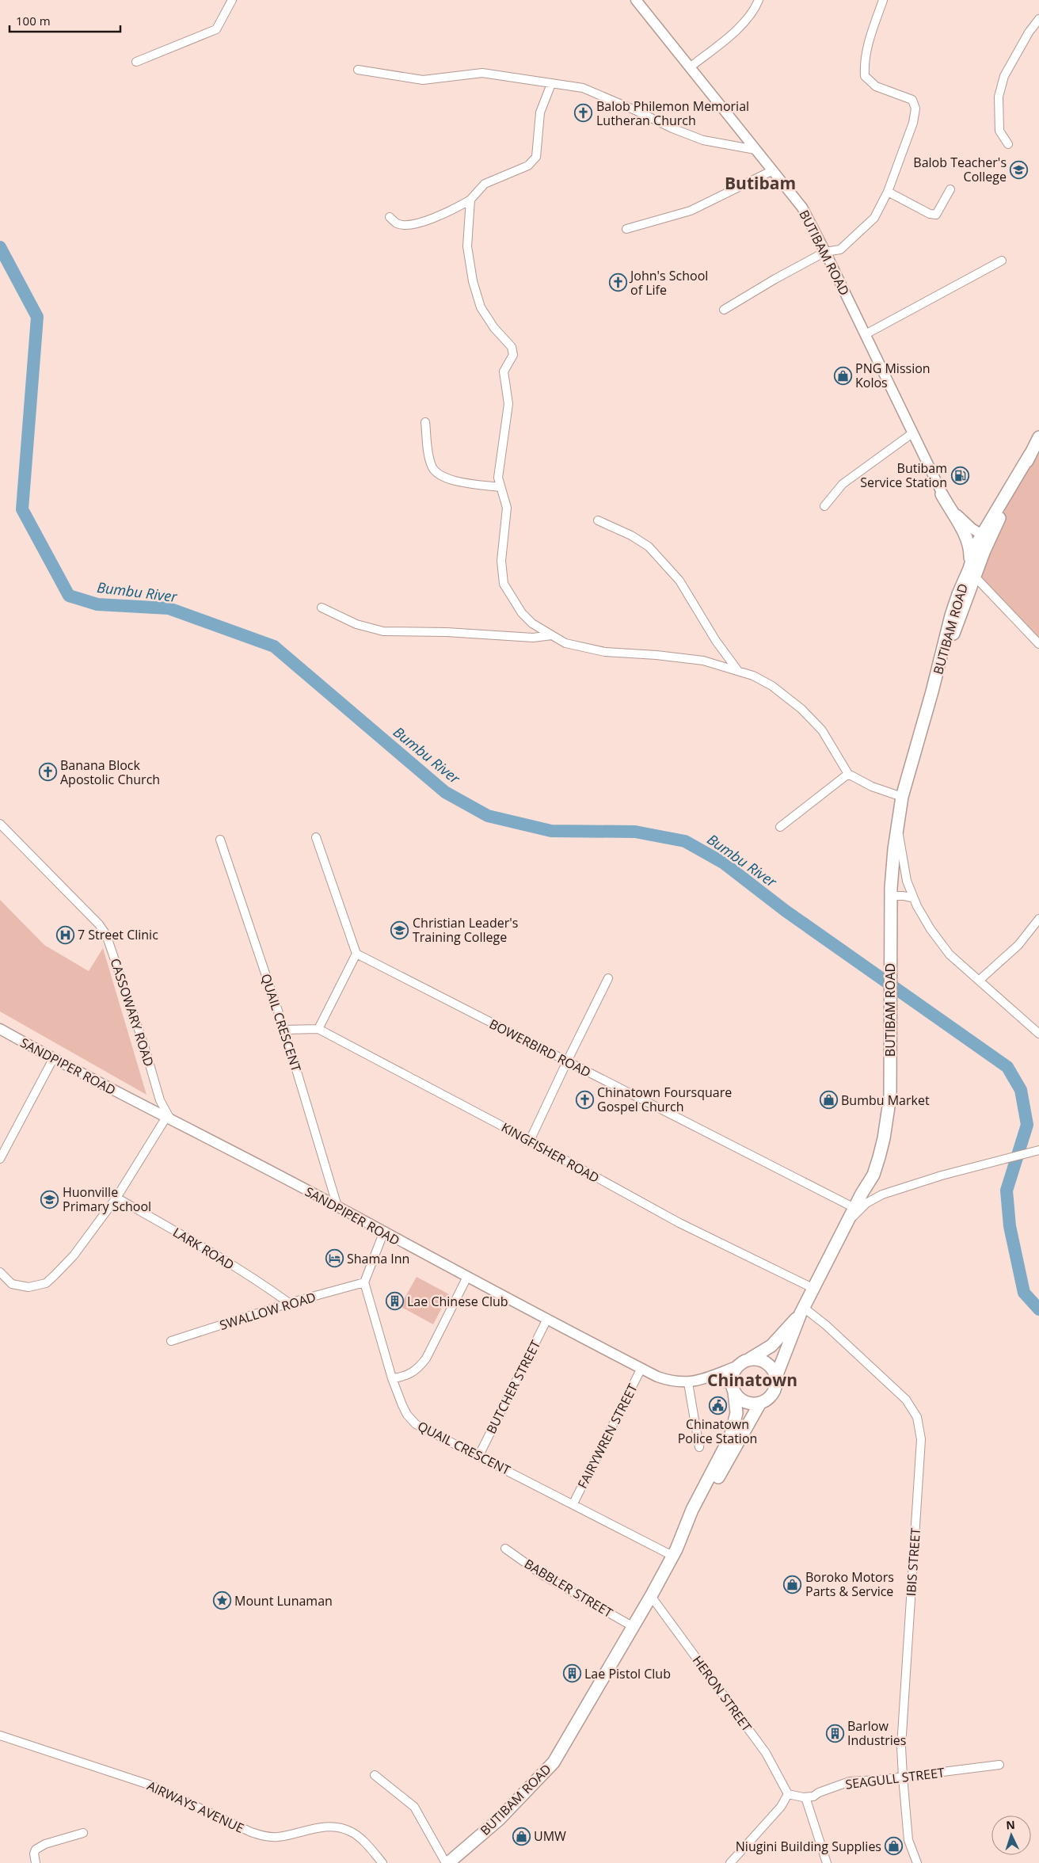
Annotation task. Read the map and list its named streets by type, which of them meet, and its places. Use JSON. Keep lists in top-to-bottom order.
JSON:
{
  "streets": {
    "main road": ["BUTIBAM ROAD"],
    "street": [
      "CASSOWARY ROAD",
      "QUAIL CRESCENT",
      "BOWERBIRD ROAD",
      "SANDPIPER ROAD",
      "KINGFISHER ROAD",
      "LARK ROAD",
      "SWALLOW ROAD",
      "BUTCHER STREET",
      "FAIRYWREN STREET",
      "IBIS STREET",
      "BABBLER STREET",
      "HERON STREET",
      "SEAGULL STREET",
      "AIRWAYS AVENUE"
    ]
  },
  "crossings": [
    ["BUTIBAM ROAD", "QUAIL CRESCENT"],
    ["BUTIBAM ROAD", "BOWERBIRD ROAD"],
    ["BUTIBAM ROAD", "SANDPIPER ROAD"],
    ["BUTIBAM ROAD", "KINGFISHER ROAD"],
    ["BUTIBAM ROAD", "IBIS STREET"],
    ["BUTIBAM ROAD", "BABBLER STREET"],
    ["BUTIBAM ROAD", "HERON STREET"],
    ["CASSOWARY ROAD", "SANDPIPER ROAD"],
    ["QUAIL CRESCENT", "SANDPIPER ROAD"],
    ["QUAIL CRESCENT", "KINGFISHER ROAD"],
    ["QUAIL CRESCENT", "SWALLOW ROAD"],
    ["QUAIL CRESCENT", "BUTCHER STREET"],
    ["QUAIL CRESCENT", "FAIRYWREN STREET"],
    ["SANDPIPER ROAD", "BUTCHER STREET"],
    ["SANDPIPER ROAD", "FAIRYWREN STREET"],
    ["LARK ROAD", "SWALLOW ROAD"],
    ["IBIS STREET", "SEAGULL STREET"],
    ["HERON STREET", "SEAGULL STREET"]
  ],
  "districts": ["Butibam", "Chinatown"],
  "water": ["Bumbu River"],
  "places": {
    "church": [
      "Balob Philemon Memorial Lutheran Church",
      "John's School of Life",
      "Banana Block Apostolic Church",
      "Chinatown Foursquare Gospel Church"
    ],
    "school or university": ["Balob Teacher's College", "Christian Leader's Training College", "Huonville Primary School"],
    "shop": [
      "PNG Mission Kolos",
      "Bumbu Market",
      "Boroko Motors Parts & Service",
      "UMW",
      "Niugini Building Supplies"
    ],
    "fuel station": ["Butibam Service Station"],
    "hospital": ["7 Street Clinic"],
    "hotel": ["Shama Inn"],
    "building": ["Lae Chinese Club", "Lae Pistol Club", "Barlow Industries"],
    "public building": ["Chinatown Police Station"],
    "place": ["Mount Lunaman"]
  },
  "scale_bar": "100 m",
  "north": "top"
}
